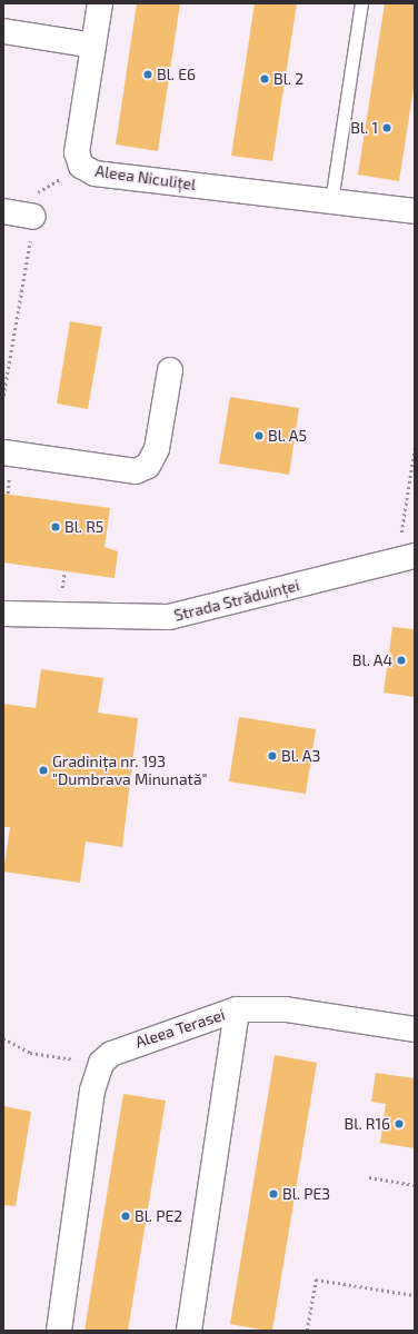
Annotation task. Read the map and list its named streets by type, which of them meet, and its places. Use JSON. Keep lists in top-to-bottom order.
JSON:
{
  "streets": {
    "street": ["Aleea Niculițel", "Strada Străduinței", "Aleea Terasei"]
  },
  "places": [
    "Bl. E6",
    "Bl. 2",
    "Bl. 1",
    "Bl. A5",
    "Bl. R5",
    "Bl. A4",
    "Bl. A3",
    "Gradinița nr. 193 \"Dumbrava Minunată\"",
    "Bl. R16",
    "Bl. PE3",
    "Bl. PE2"
  ]
}
